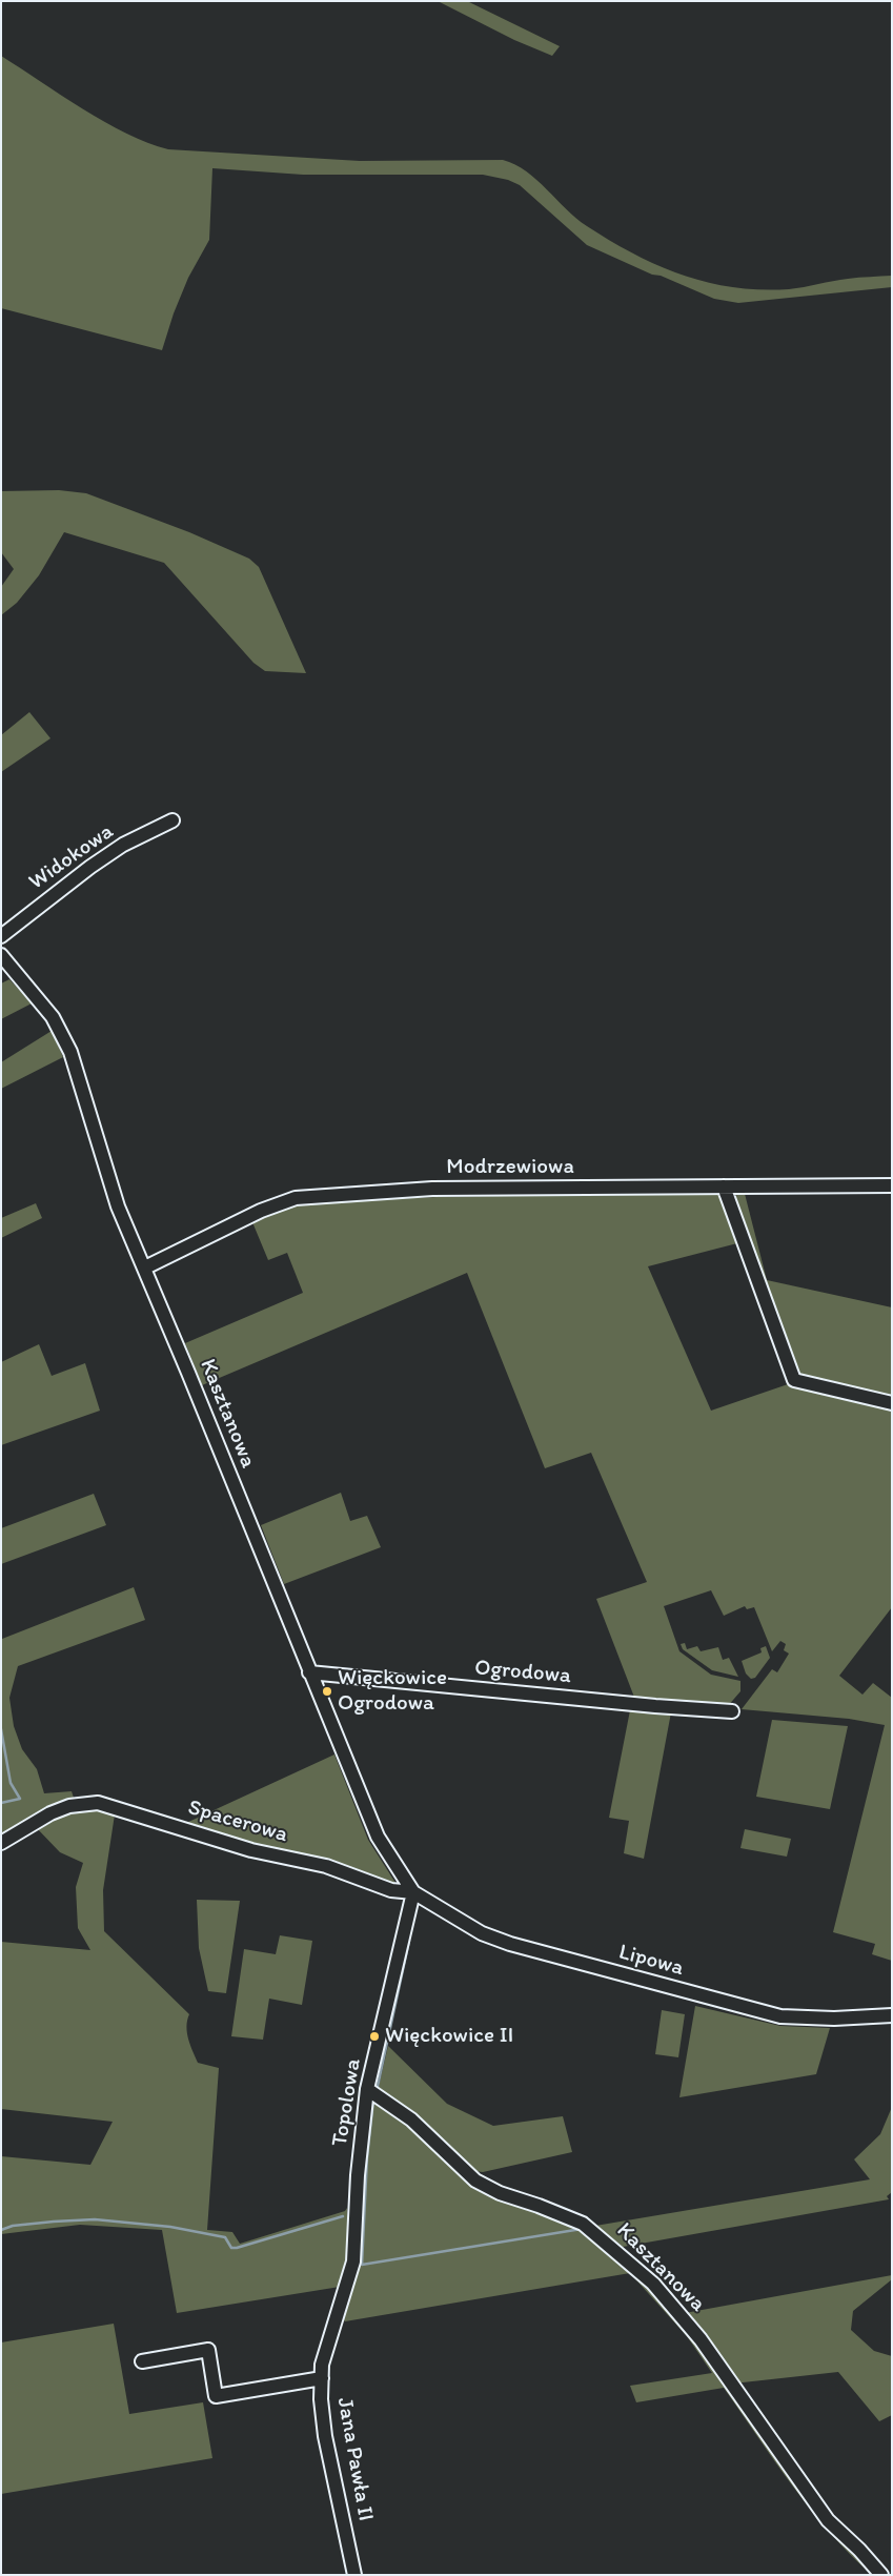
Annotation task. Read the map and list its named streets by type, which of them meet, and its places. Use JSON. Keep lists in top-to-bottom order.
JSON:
{
  "streets": {
    "street": [
      "Widokowa",
      "Modrzewiowa",
      "Kasztanowa",
      "Ogrodowa",
      "Spacerowa",
      "Lipowa",
      "Topolowa",
      "Jana Pawła II"
    ]
  },
  "crossings": [
    ["Modrzewiowa", "Kasztanowa"],
    ["Kasztanowa", "Ogrodowa"],
    ["Kasztanowa", "Spacerowa"],
    ["Kasztanowa", "Lipowa"],
    ["Kasztanowa", "Topolowa"],
    ["Spacerowa", "Lipowa"],
    ["Spacerowa", "Topolowa"],
    ["Lipowa", "Topolowa"],
    ["Topolowa", "Jana Pawła II"]
  ],
  "places": ["Więckowice Ogrodowa", "Więckowice II"]
}
